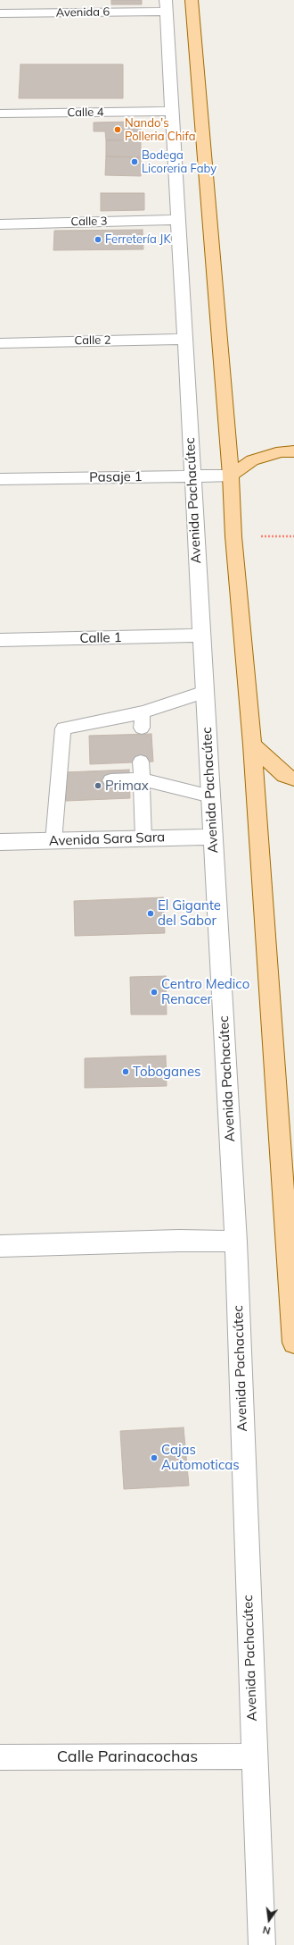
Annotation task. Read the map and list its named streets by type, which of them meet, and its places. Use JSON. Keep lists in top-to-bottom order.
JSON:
{
  "streets": {
    "street": [
      "Avenida 6",
      "Calle 4",
      "Calle 3",
      "Calle 2",
      "Pasaje 1",
      "Avenida Pachacútec",
      "Calle 1",
      "Avenida Sara Sara",
      "Calle Parinacochas"
    ]
  },
  "crossings": [
    ["Avenida 6", "Avenida Pachacútec"],
    ["Calle 4", "Avenida Pachacútec"],
    ["Calle 3", "Avenida Pachacútec"],
    ["Calle 2", "Avenida Pachacútec"],
    ["Pasaje 1", "Avenida Pachacútec"],
    ["Avenida Pachacútec", "Calle 1"],
    ["Avenida Pachacútec", "Avenida Sara Sara"],
    ["Avenida Pachacútec", "Calle Parinacochas"]
  ],
  "places": [
    "Nando's Polleria Chifa",
    "Bodega Licoreria Faby",
    "Ferretería JK",
    "Primax",
    "El Gigante del Sabor",
    "Centro Medico Renacer",
    "Toboganes",
    "Cajas Automoticas"
  ],
  "north": "bottom"
}
